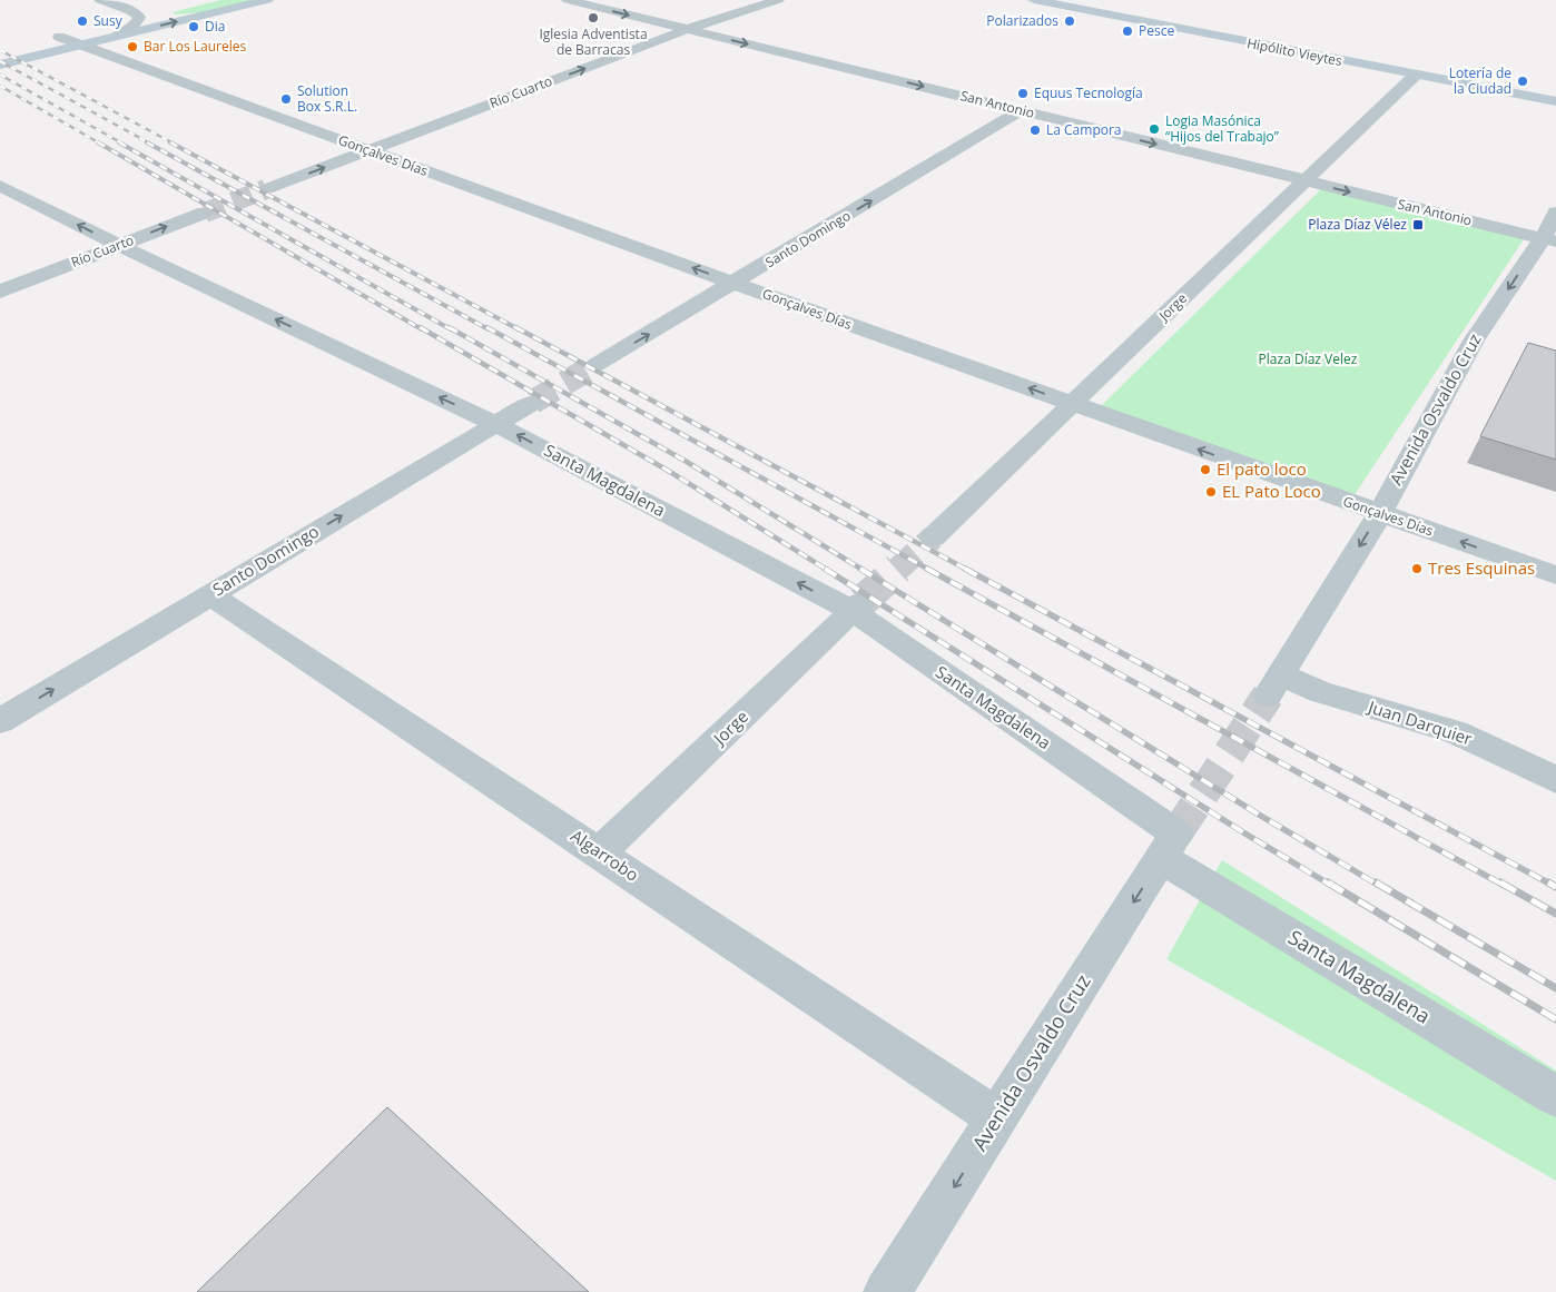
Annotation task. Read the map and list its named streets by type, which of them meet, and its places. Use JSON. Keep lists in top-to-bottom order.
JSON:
{
  "streets": {
    "main road": ["Hipólito Vieytes"],
    "street": [
      "Río Cuarto",
      "San Antonio",
      "Gonçalves Días",
      "Santo Domingo",
      "Jorge",
      "Avenida Osvaldo Cruz",
      "Santa Magdalena",
      "Juan Darquier",
      "Algarrobo"
    ]
  },
  "crossings": [
    ["Hipólito Vieytes", "Jorge"],
    ["Río Cuarto", "San Antonio"],
    ["Río Cuarto", "Gonçalves Días"],
    ["Río Cuarto", "Santa Magdalena"],
    ["San Antonio", "Santo Domingo"],
    ["San Antonio", "Jorge"],
    ["San Antonio", "Avenida Osvaldo Cruz"],
    ["Gonçalves Días", "Santo Domingo"],
    ["Gonçalves Días", "Jorge"],
    ["Gonçalves Días", "Avenida Osvaldo Cruz"],
    ["Santo Domingo", "Santa Magdalena"],
    ["Santo Domingo", "Algarrobo"],
    ["Jorge", "Santa Magdalena"],
    ["Jorge", "Algarrobo"],
    ["Avenida Osvaldo Cruz", "Santa Magdalena"],
    ["Avenida Osvaldo Cruz", "Juan Darquier"],
    ["Avenida Osvaldo Cruz", "Algarrobo"]
  ],
  "one_way": [
    "Río Cuarto",
    "San Antonio",
    "Gonçalves Días",
    "Santo Domingo",
    "Avenida Osvaldo Cruz",
    "Santa Magdalena"
  ],
  "parks": ["Plaza Díaz Velez"],
  "places": {
    "other": [
      "Iglesia Adventista de Barracas",
      "Susy",
      "Polarizados",
      "Dia",
      "Pesce",
      "Bar Los Laureles",
      "Lotería de la Ciudad",
      "Equus Tecnología",
      "Solution Box S.R.L.",
      "Logia Masónica “Hijos del Trabajo”",
      "La Campora",
      "El pato loco",
      "EL Pato Loco",
      "Tres Esquinas"
    ],
    "transit": ["Plaza Díaz Vélez"]
  }
}
